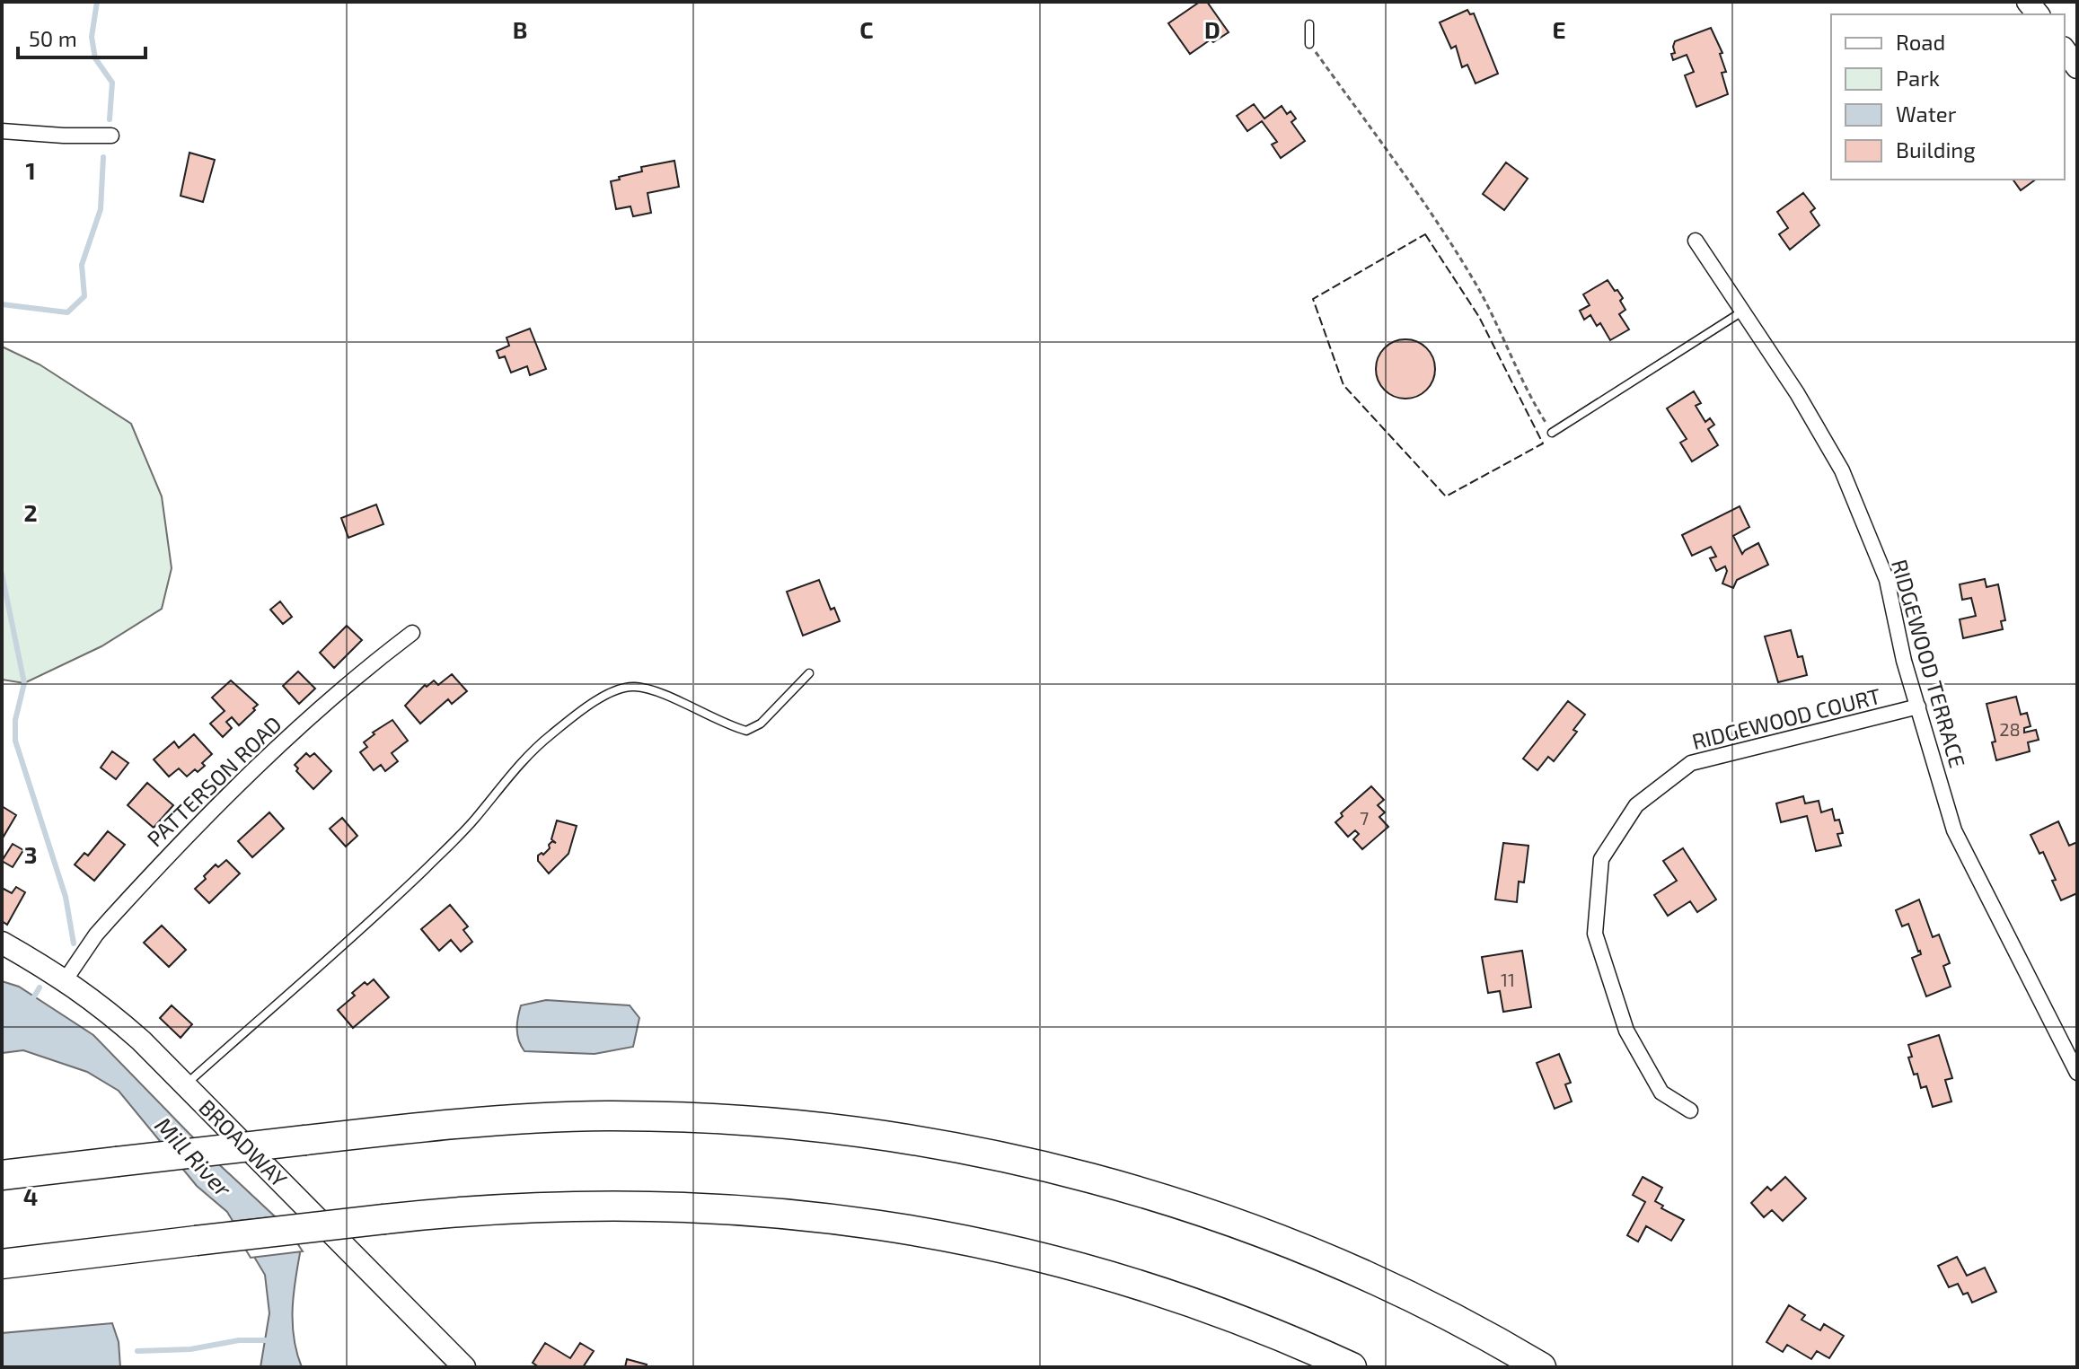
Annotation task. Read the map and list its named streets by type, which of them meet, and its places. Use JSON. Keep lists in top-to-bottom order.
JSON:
{
  "streets": {
    "main road": ["BROADWAY"],
    "street": ["RIDGEWOOD TERRACE", "RIDGEWOOD COURT", "PATTERSON ROAD"]
  },
  "crossings": [
    ["RIDGEWOOD TERRACE", "RIDGEWOOD COURT"],
    ["PATTERSON ROAD", "BROADWAY"]
  ],
  "water": ["Mill River"],
  "house_numbers": ["28", "7", "11"],
  "legend": [
    "Road",
    "Park",
    "Water",
    "Building"
  ],
  "scale_bar": "50 m",
  "grid": {
    "columns": [
      "B",
      "C",
      "D",
      "E"
    ],
    "rows": [
      "1",
      "2",
      "3",
      "4"
    ]
  }
}
